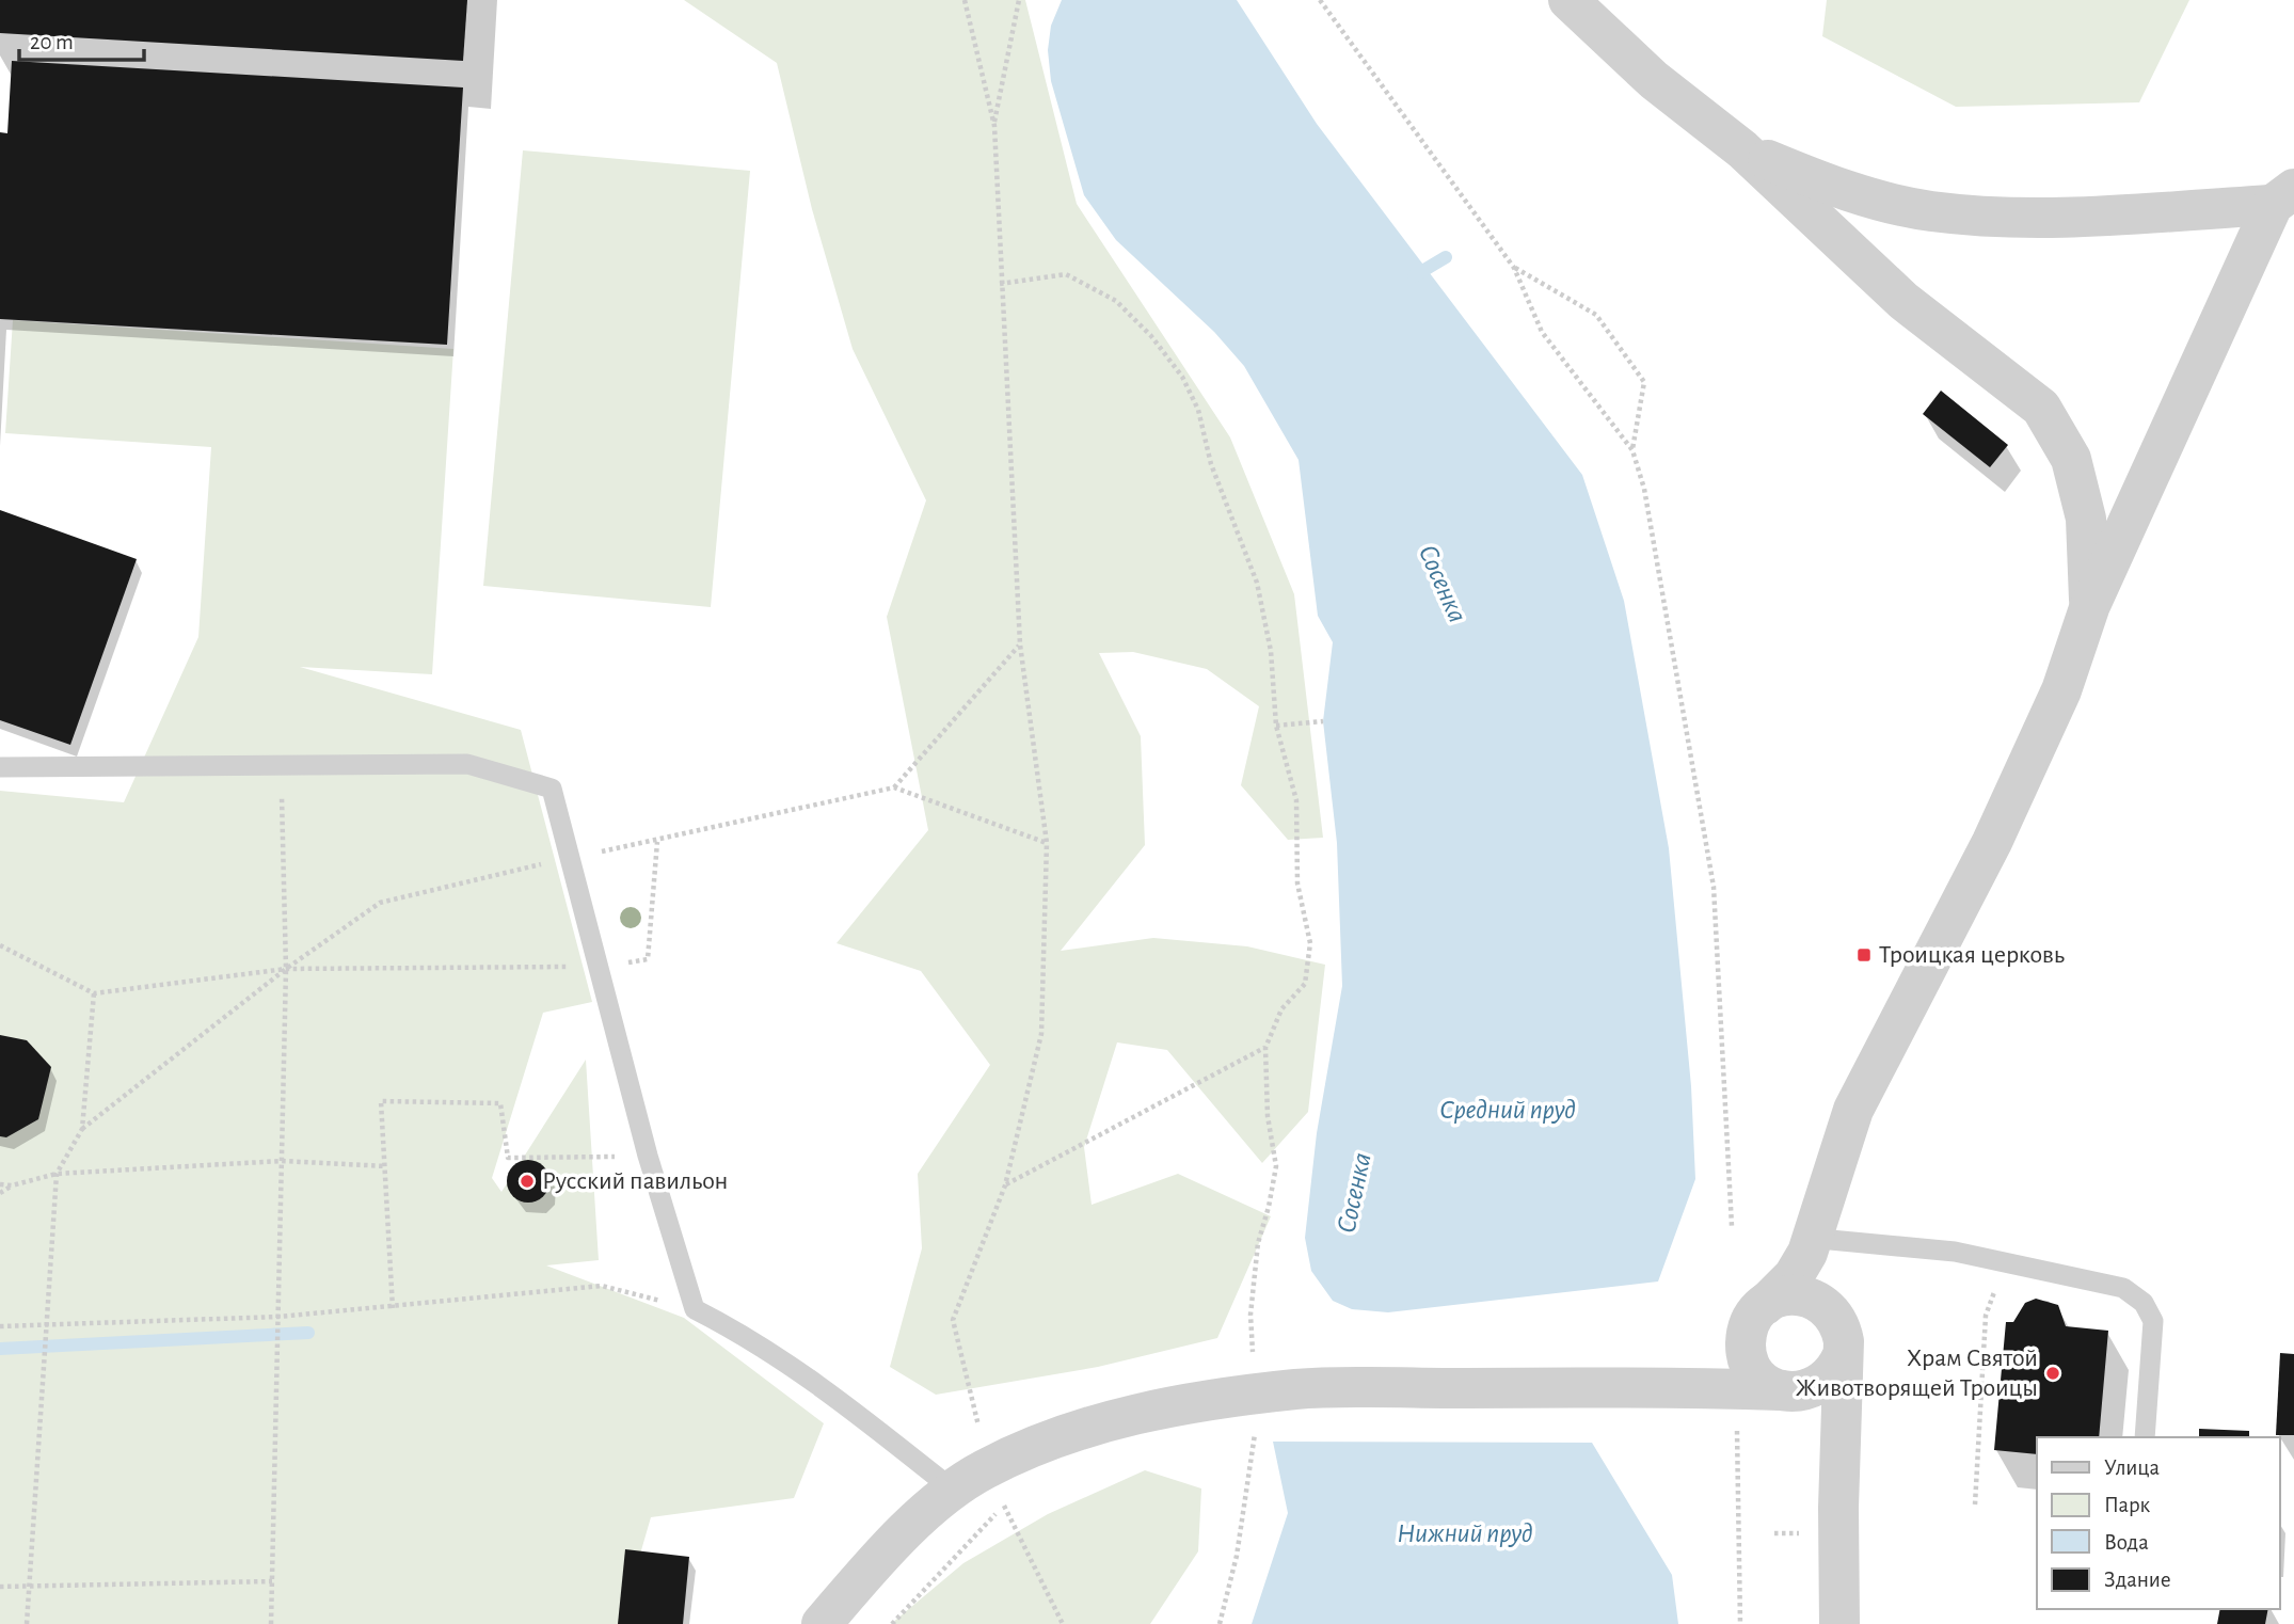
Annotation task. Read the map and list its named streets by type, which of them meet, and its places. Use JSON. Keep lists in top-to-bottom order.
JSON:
{
  "water": ["Сосенка", "Средний пруд", "Нижний пруд"],
  "places": {
    "transit": ["Троицкая церковь"],
    "other": ["Русский павильон", "Храм Святой Животворящей Троицы"]
  },
  "legend": [
    "Улица",
    "Парк",
    "Вода",
    "Здание"
  ],
  "scale_bar": "20 m"
}
